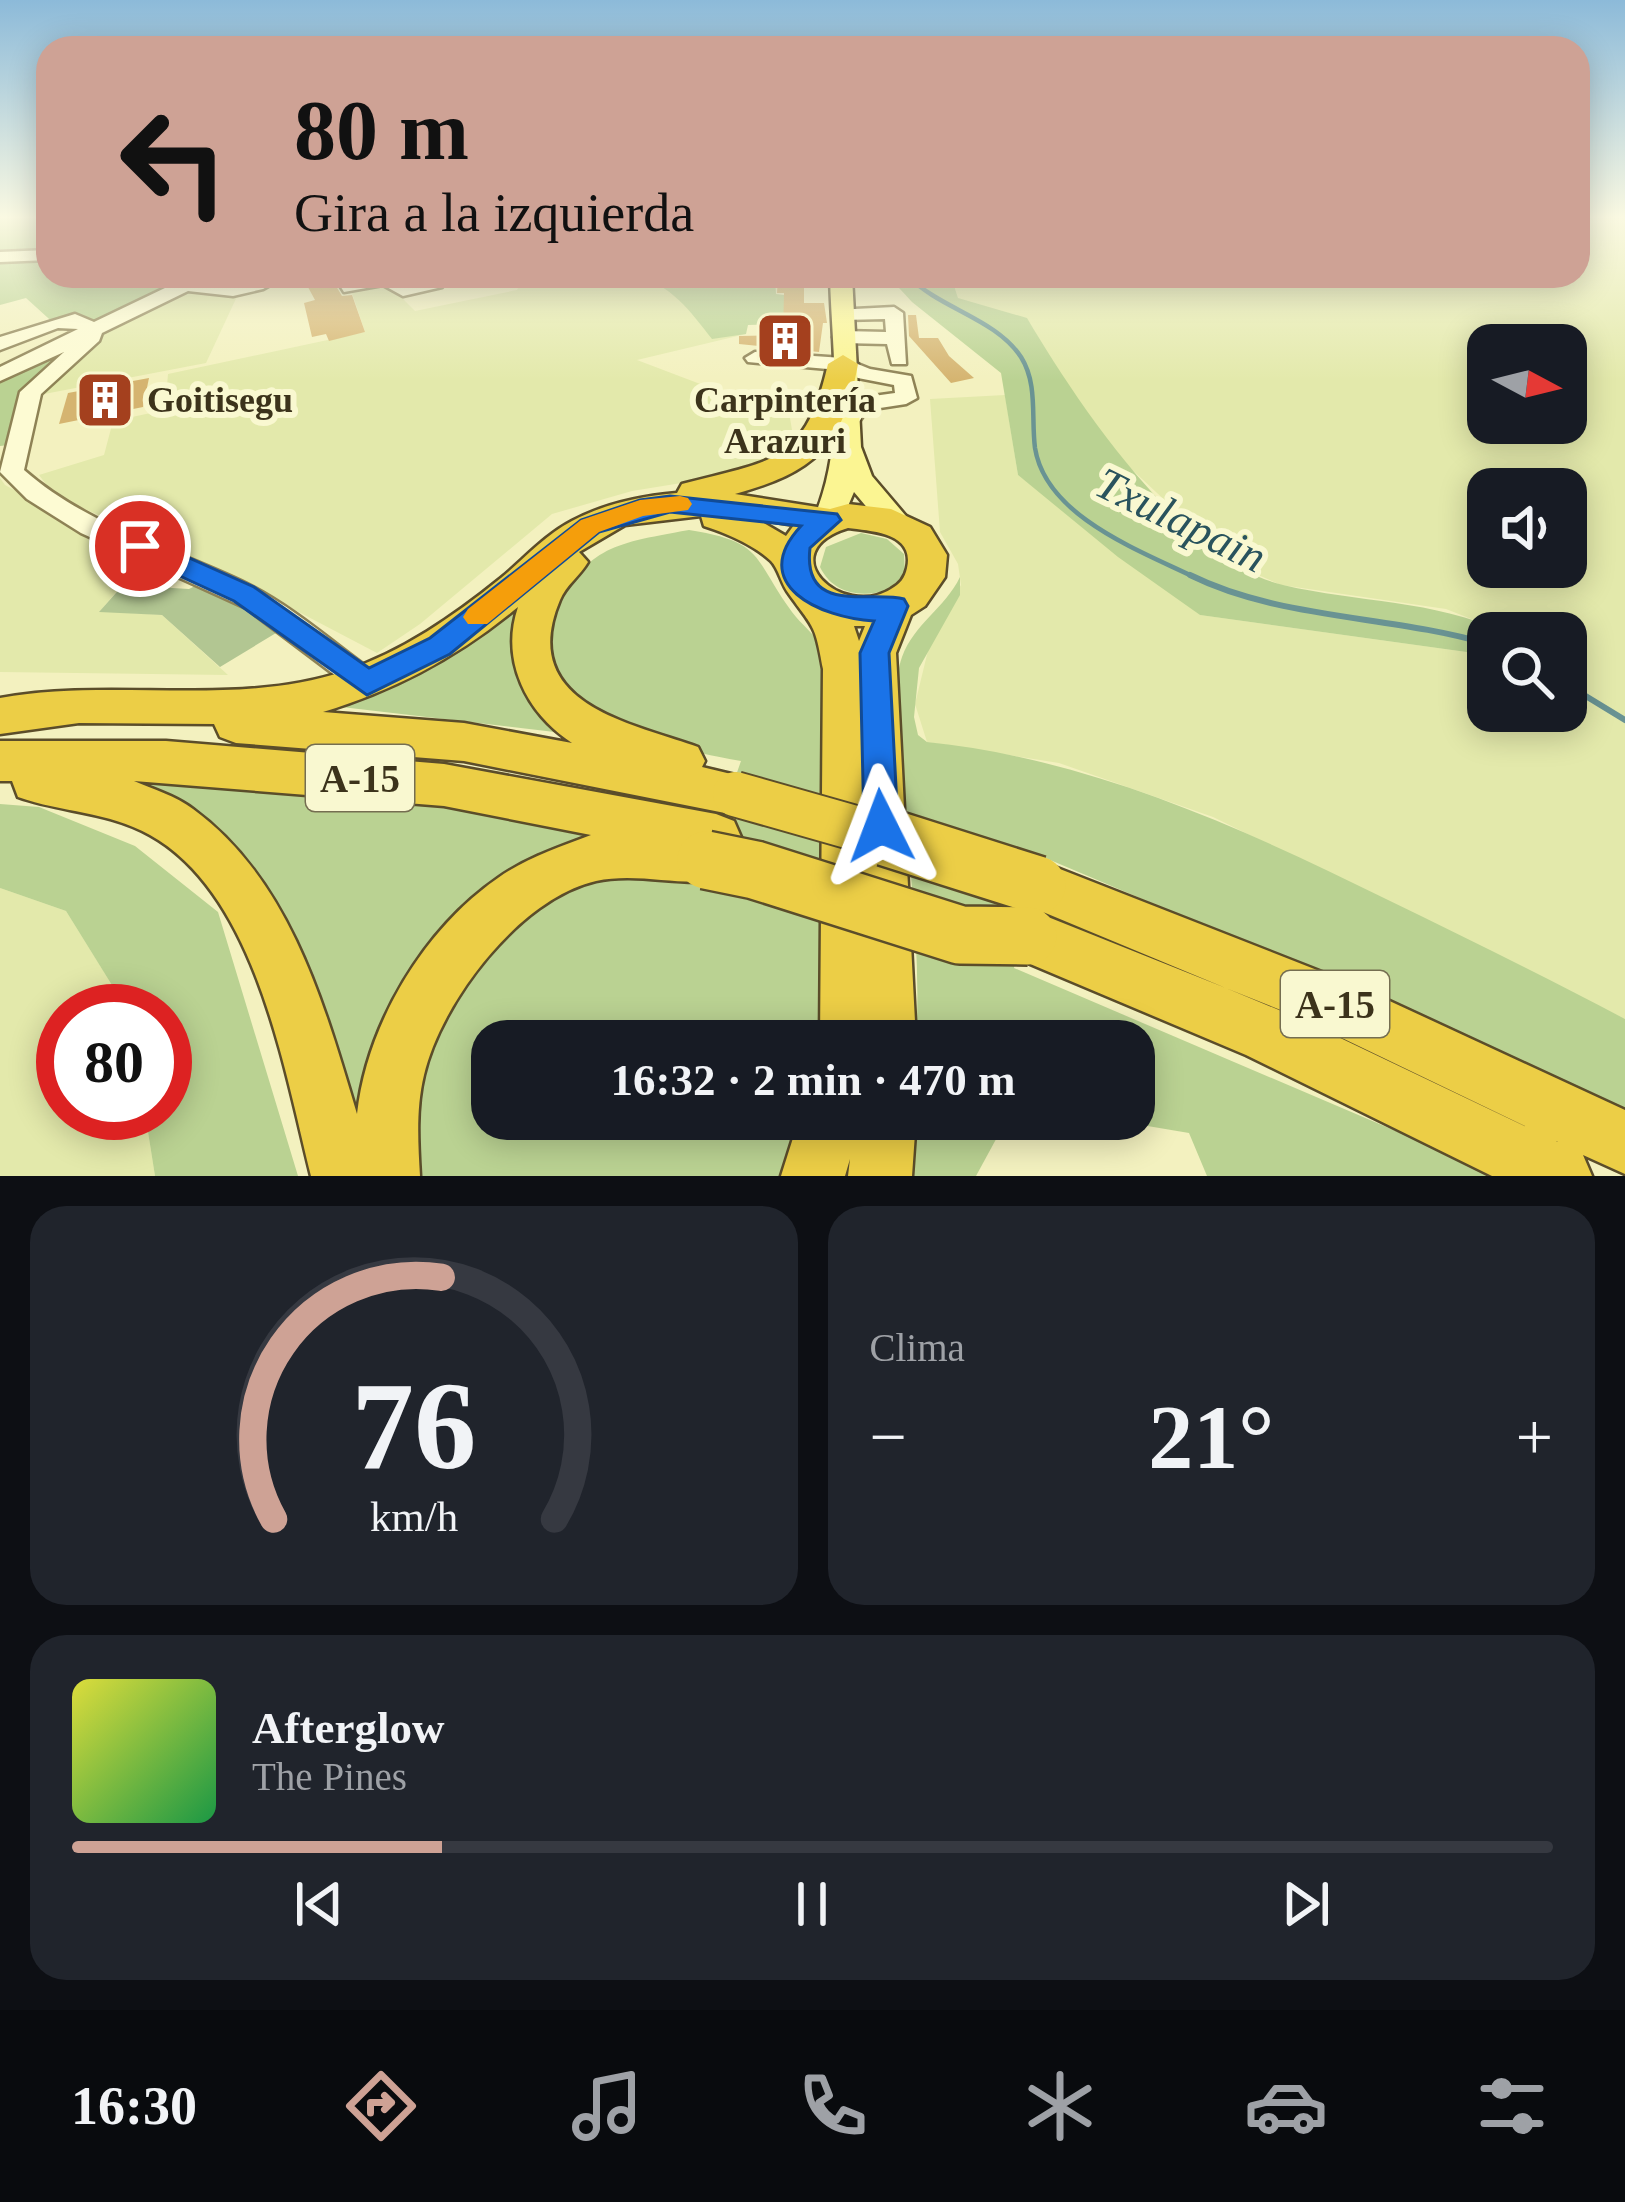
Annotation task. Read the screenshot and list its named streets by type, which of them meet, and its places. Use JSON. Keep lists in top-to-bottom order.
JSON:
{
  "streets": {
    "highway": ["A-15"]
  },
  "water": ["Txulapain"],
  "places": {
    "building": ["Carpintería Arazuri", "Goitisegu"]
  },
  "north": "right",
  "page": {
    "turn": ["80 m", "Gira a la izquierda"],
    "limit": "80",
    "trip": "16:32 · 2 min · 470 m",
    "tile": "Clima",
    "heat": ["−", "21°", "+"],
    "song": ["Afterglow", "The Pines"],
    "tabs": "16:30",
    "gauge": ["76", "km/h"]
  }
}
